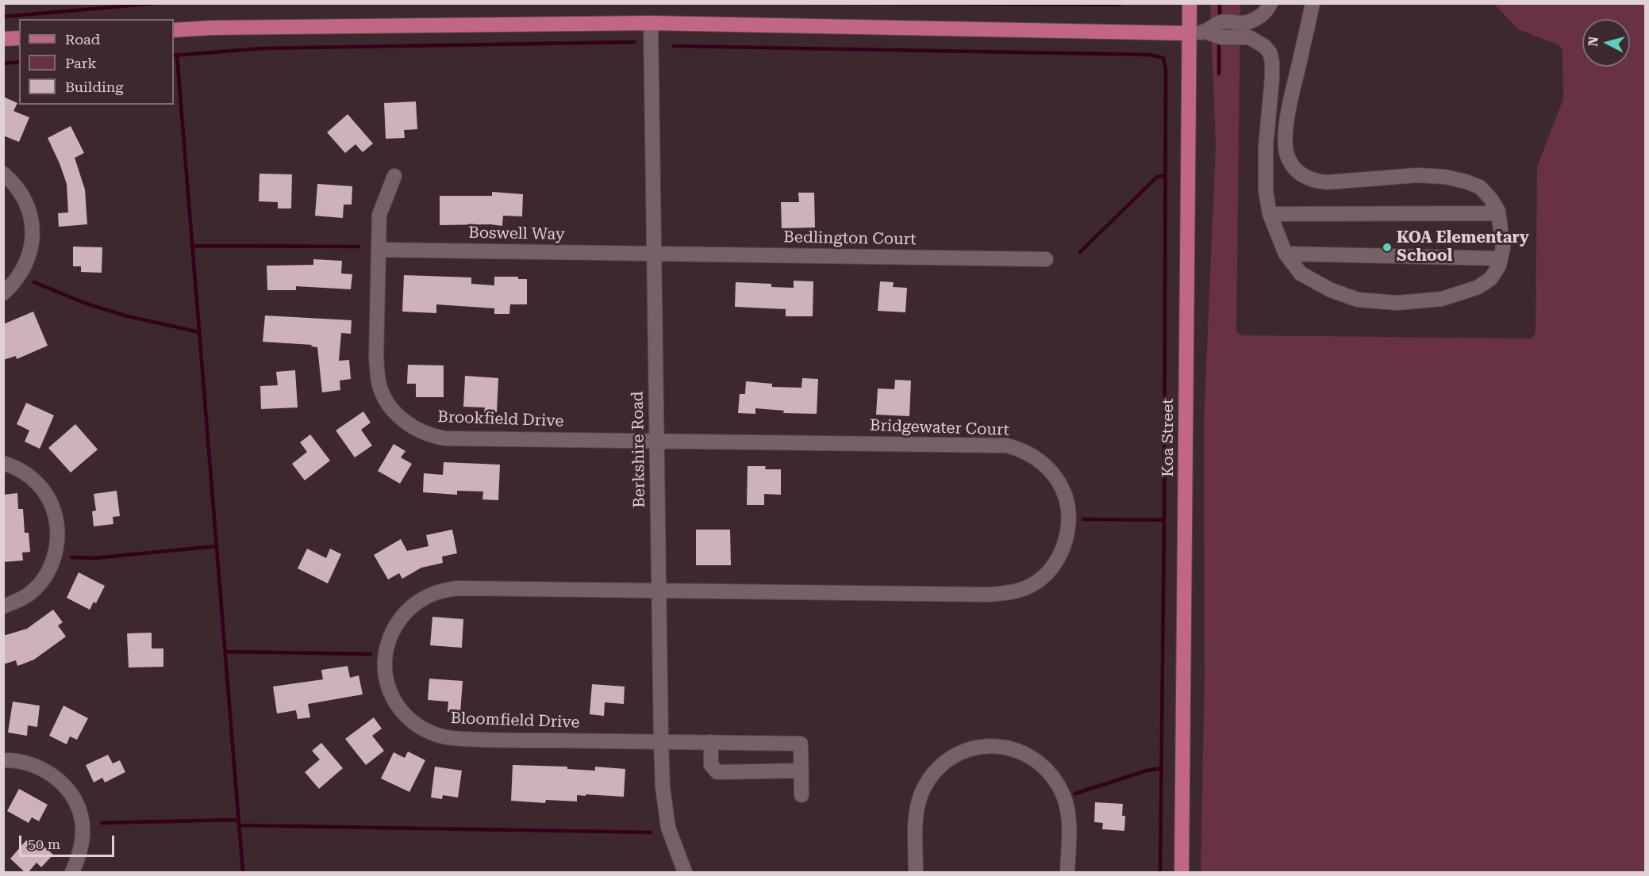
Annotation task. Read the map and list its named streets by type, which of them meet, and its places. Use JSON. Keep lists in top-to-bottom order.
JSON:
{
  "streets": {
    "main road": ["Koa Street"],
    "street": [
      "Boswell Way",
      "Bedlington Court",
      "Brookfield Drive",
      "Bridgewater Court",
      "Berkshire Road",
      "Bloomfield Drive"
    ]
  },
  "crossings": [
    ["Boswell Way", "Bedlington Court"],
    ["Boswell Way", "Brookfield Drive"],
    ["Boswell Way", "Berkshire Road"],
    ["Bedlington Court", "Berkshire Road"],
    ["Brookfield Drive", "Bridgewater Court"],
    ["Brookfield Drive", "Berkshire Road"],
    ["Bridgewater Court", "Berkshire Road"],
    ["Bridgewater Court", "Bloomfield Drive"],
    ["Berkshire Road", "Bloomfield Drive"]
  ],
  "places": ["KOA Elementary School"],
  "legend": ["Road", "Park", "Building"],
  "scale_bar": "50 m",
  "north": "left"
}
